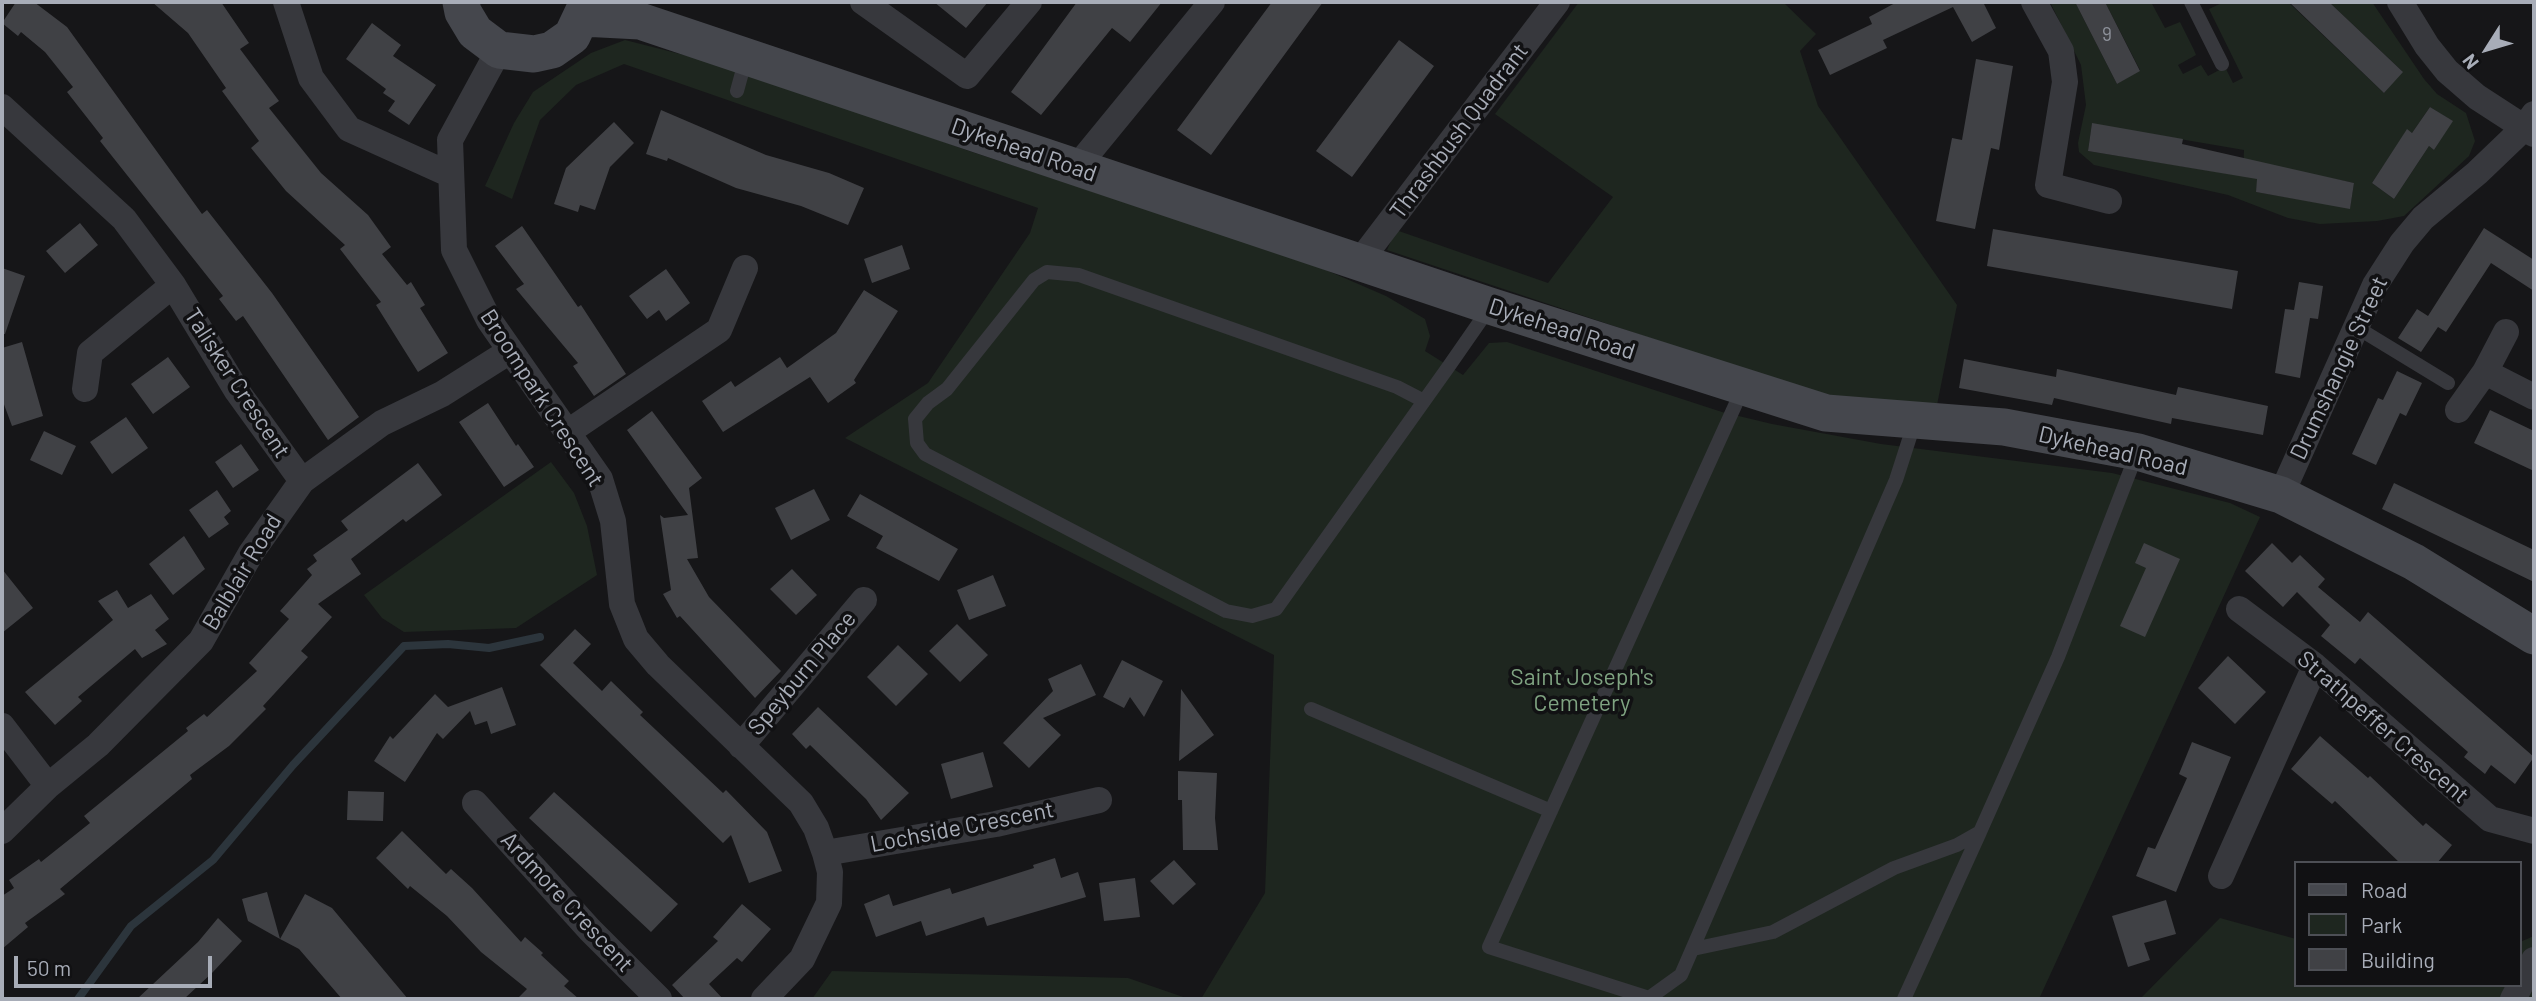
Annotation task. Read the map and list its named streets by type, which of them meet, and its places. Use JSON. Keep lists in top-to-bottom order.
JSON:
{
  "streets": {
    "street": [
      "Thrashbush Quadrant",
      "Dykehead Road",
      "Drumshangie Street",
      "Talisker Crescent",
      "Broompark Crescent",
      "Balblair Road",
      "Speyburn Place",
      "Strathpeffer Crescent",
      "Lochside Crescent",
      "Ardmore Crescent"
    ]
  },
  "crossings": [
    ["Thrashbush Quadrant", "Dykehead Road"],
    ["Dykehead Road", "Drumshangie Street"],
    ["Dykehead Road", "Broompark Crescent"],
    ["Talisker Crescent", "Balblair Road"],
    ["Broompark Crescent", "Balblair Road"],
    ["Broompark Crescent", "Speyburn Place"],
    ["Broompark Crescent", "Lochside Crescent"]
  ],
  "parks": ["Saint Joseph's Cemetery"],
  "house_numbers": ["9"],
  "legend": ["Road", "Park", "Building"],
  "scale_bar": "50 m",
  "north": "bottom left"
}
